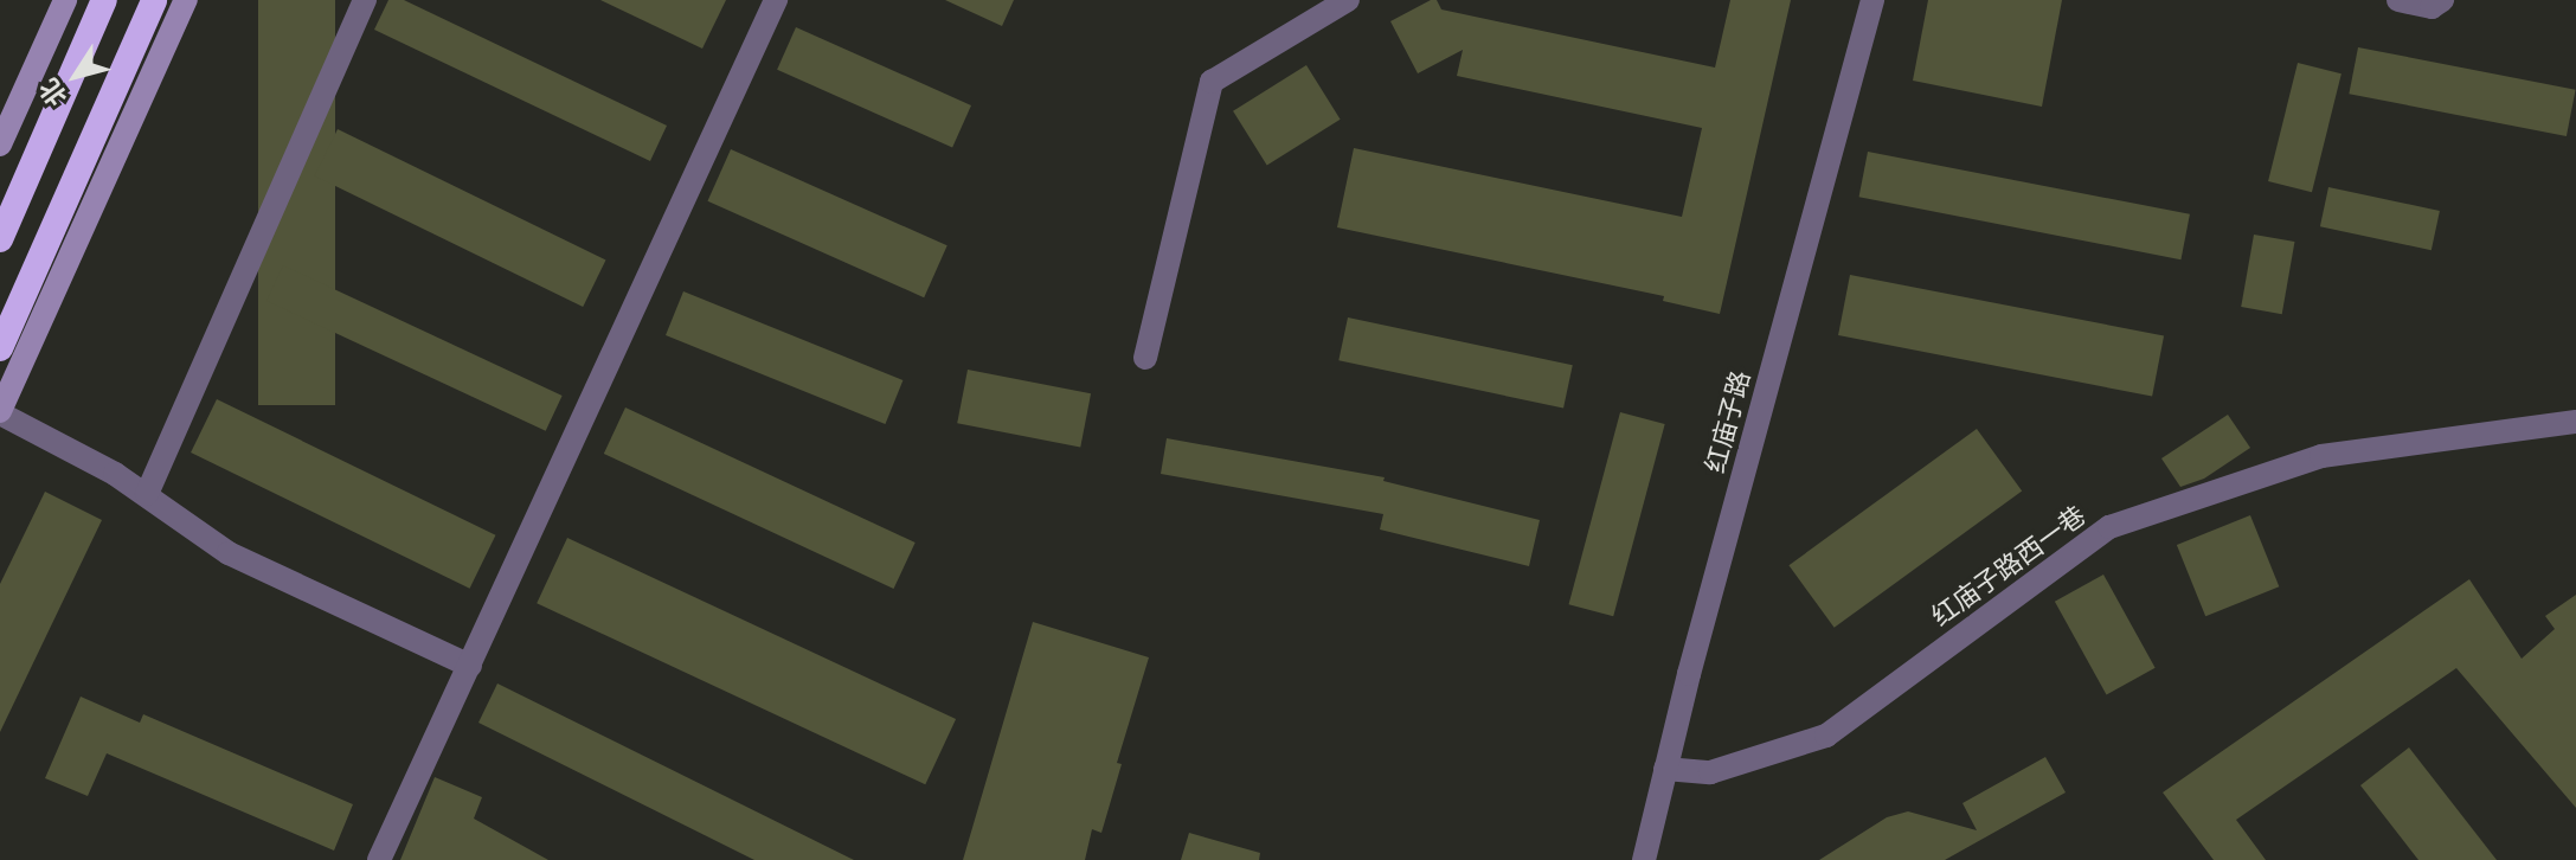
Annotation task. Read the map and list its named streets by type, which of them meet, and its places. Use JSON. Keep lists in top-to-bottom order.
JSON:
{
  "streets": {
    "street": ["红庙子路", "红庙子路西一巷"]
  },
  "crossings": [
    ["红庙子路", "红庙子路西一巷"]
  ],
  "north": "bottom left"
}
